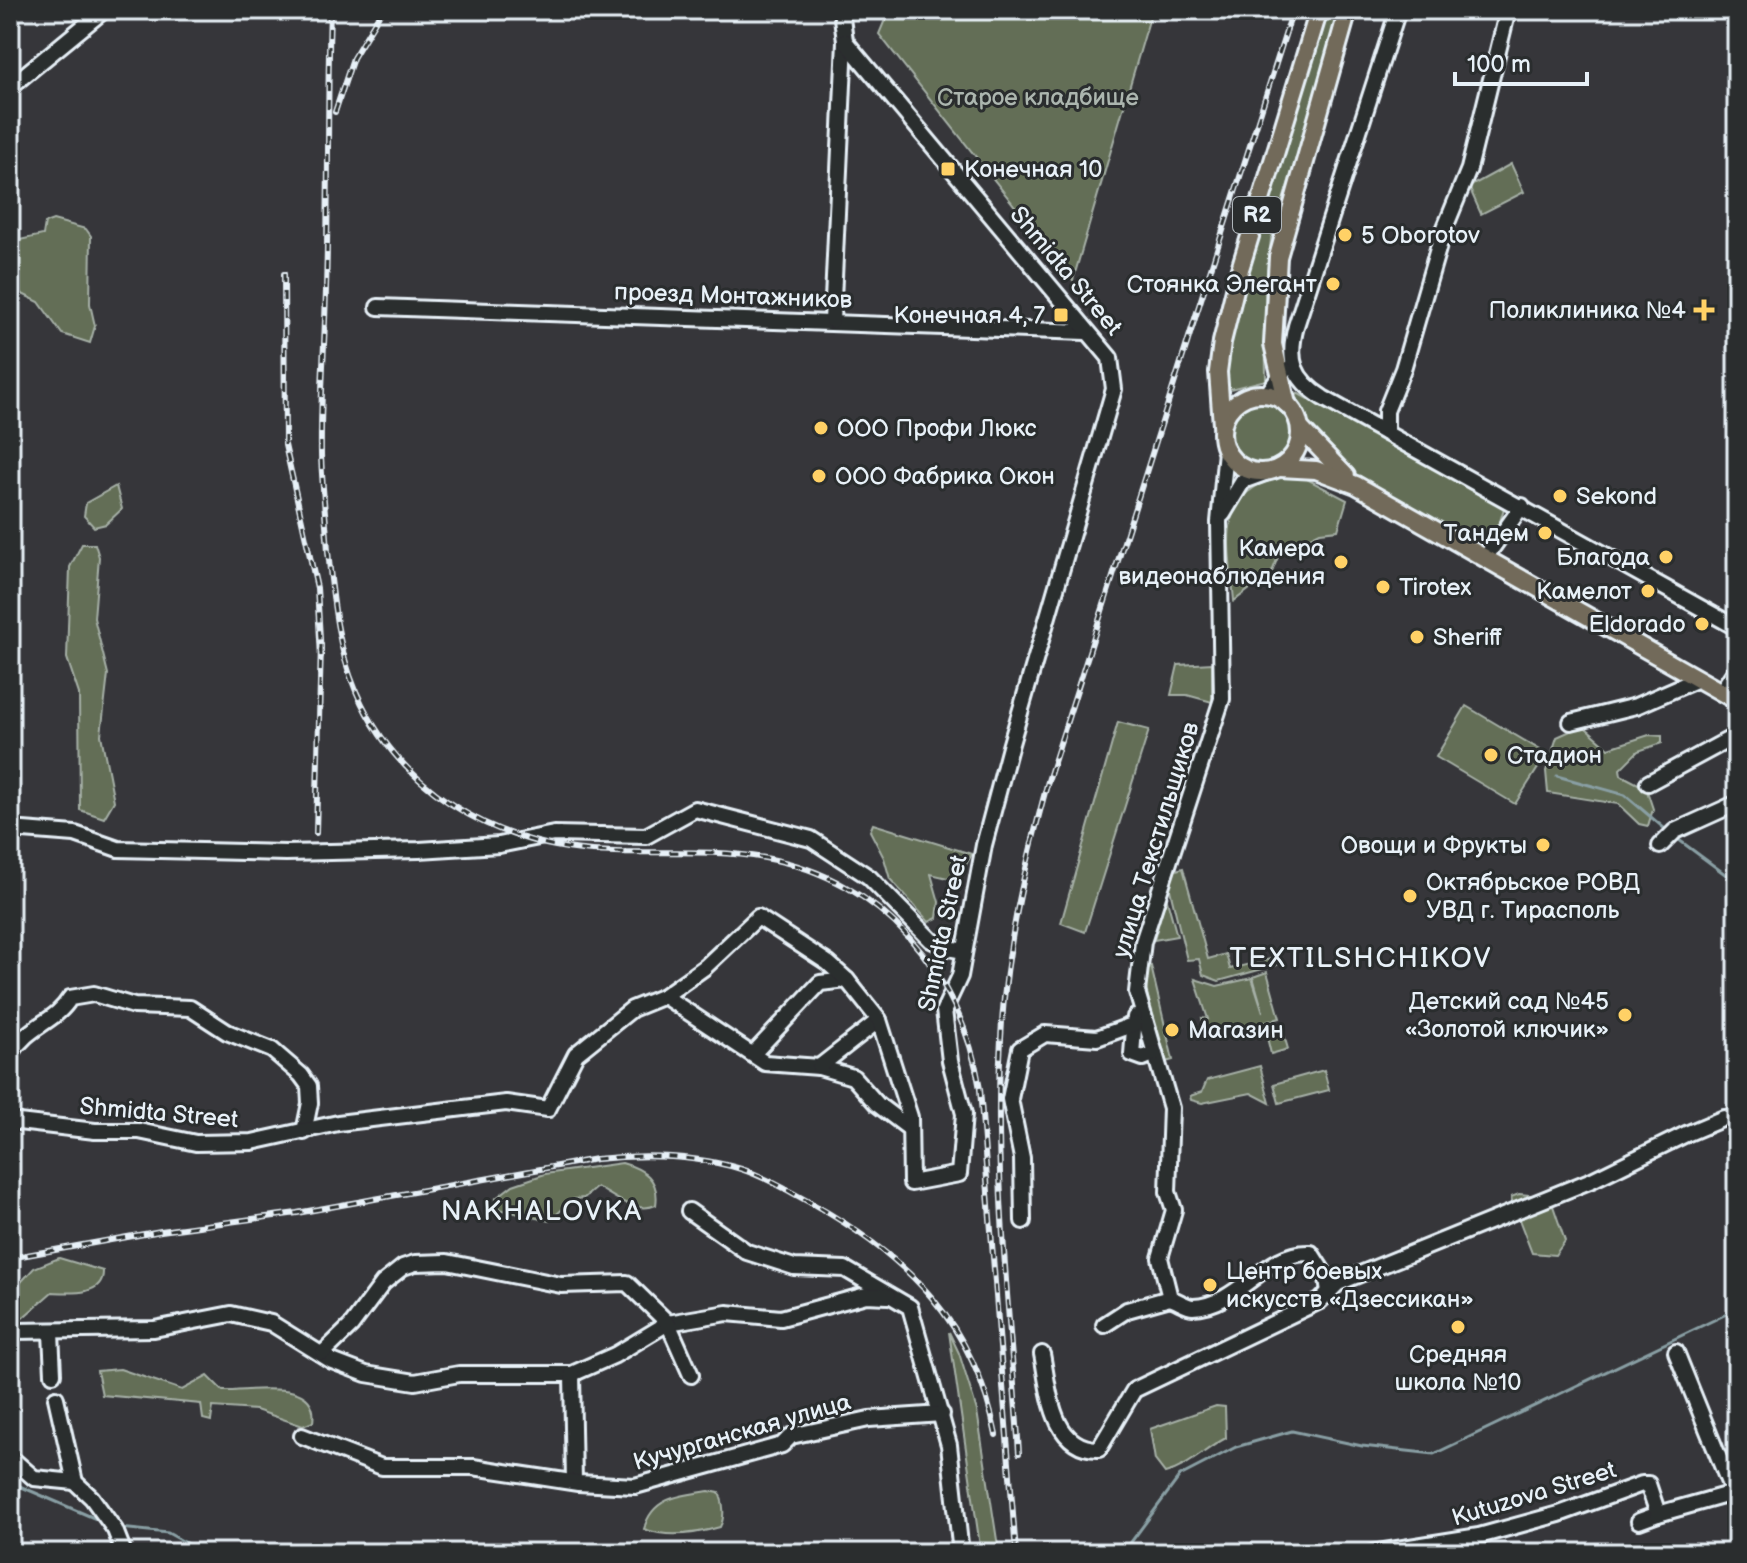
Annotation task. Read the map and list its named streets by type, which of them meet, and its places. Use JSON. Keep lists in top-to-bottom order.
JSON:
{
  "streets": {
    "main road": ["R2"],
    "street": [
      "Shmidta Street",
      "проезд Монтажников",
      "улица Текстильщиков",
      "Кучурганская улица",
      "Kutuzova Street"
    ]
  },
  "crossings": [
    ["R2", "улица Текстильщиков"],
    ["Shmidta Street", "проезд Монтажников"]
  ],
  "districts": ["TEXTILSHCHIKOV", "NAKHALOVKA"],
  "parks": ["Старое кладбище"],
  "places": {
    "transit": ["Конечная 10", "Конечная 4, 7"],
    "other": [
      "5 Oborotov",
      "Стоянка Элегант",
      "ООО Профи Люкс",
      "ООО Фабрика Окон",
      "Sekond",
      "Тандем",
      "Благода",
      "Камера видеонаблюдения",
      "Tirotex",
      "Камелот",
      "Eldorado",
      "Sheriff",
      "Стадион",
      "Овощи и Фрукты",
      "Октябрьское РОВД УВД г. Тирасполь",
      "Детский сад №45 «Золотой ключик»",
      "Магазин",
      "Центр боевых искусств «Дзессикан»",
      "Средняя школа №10"
    ],
    "health": ["Поликлиника №4"]
  },
  "scale_bar": "100 m"
}
